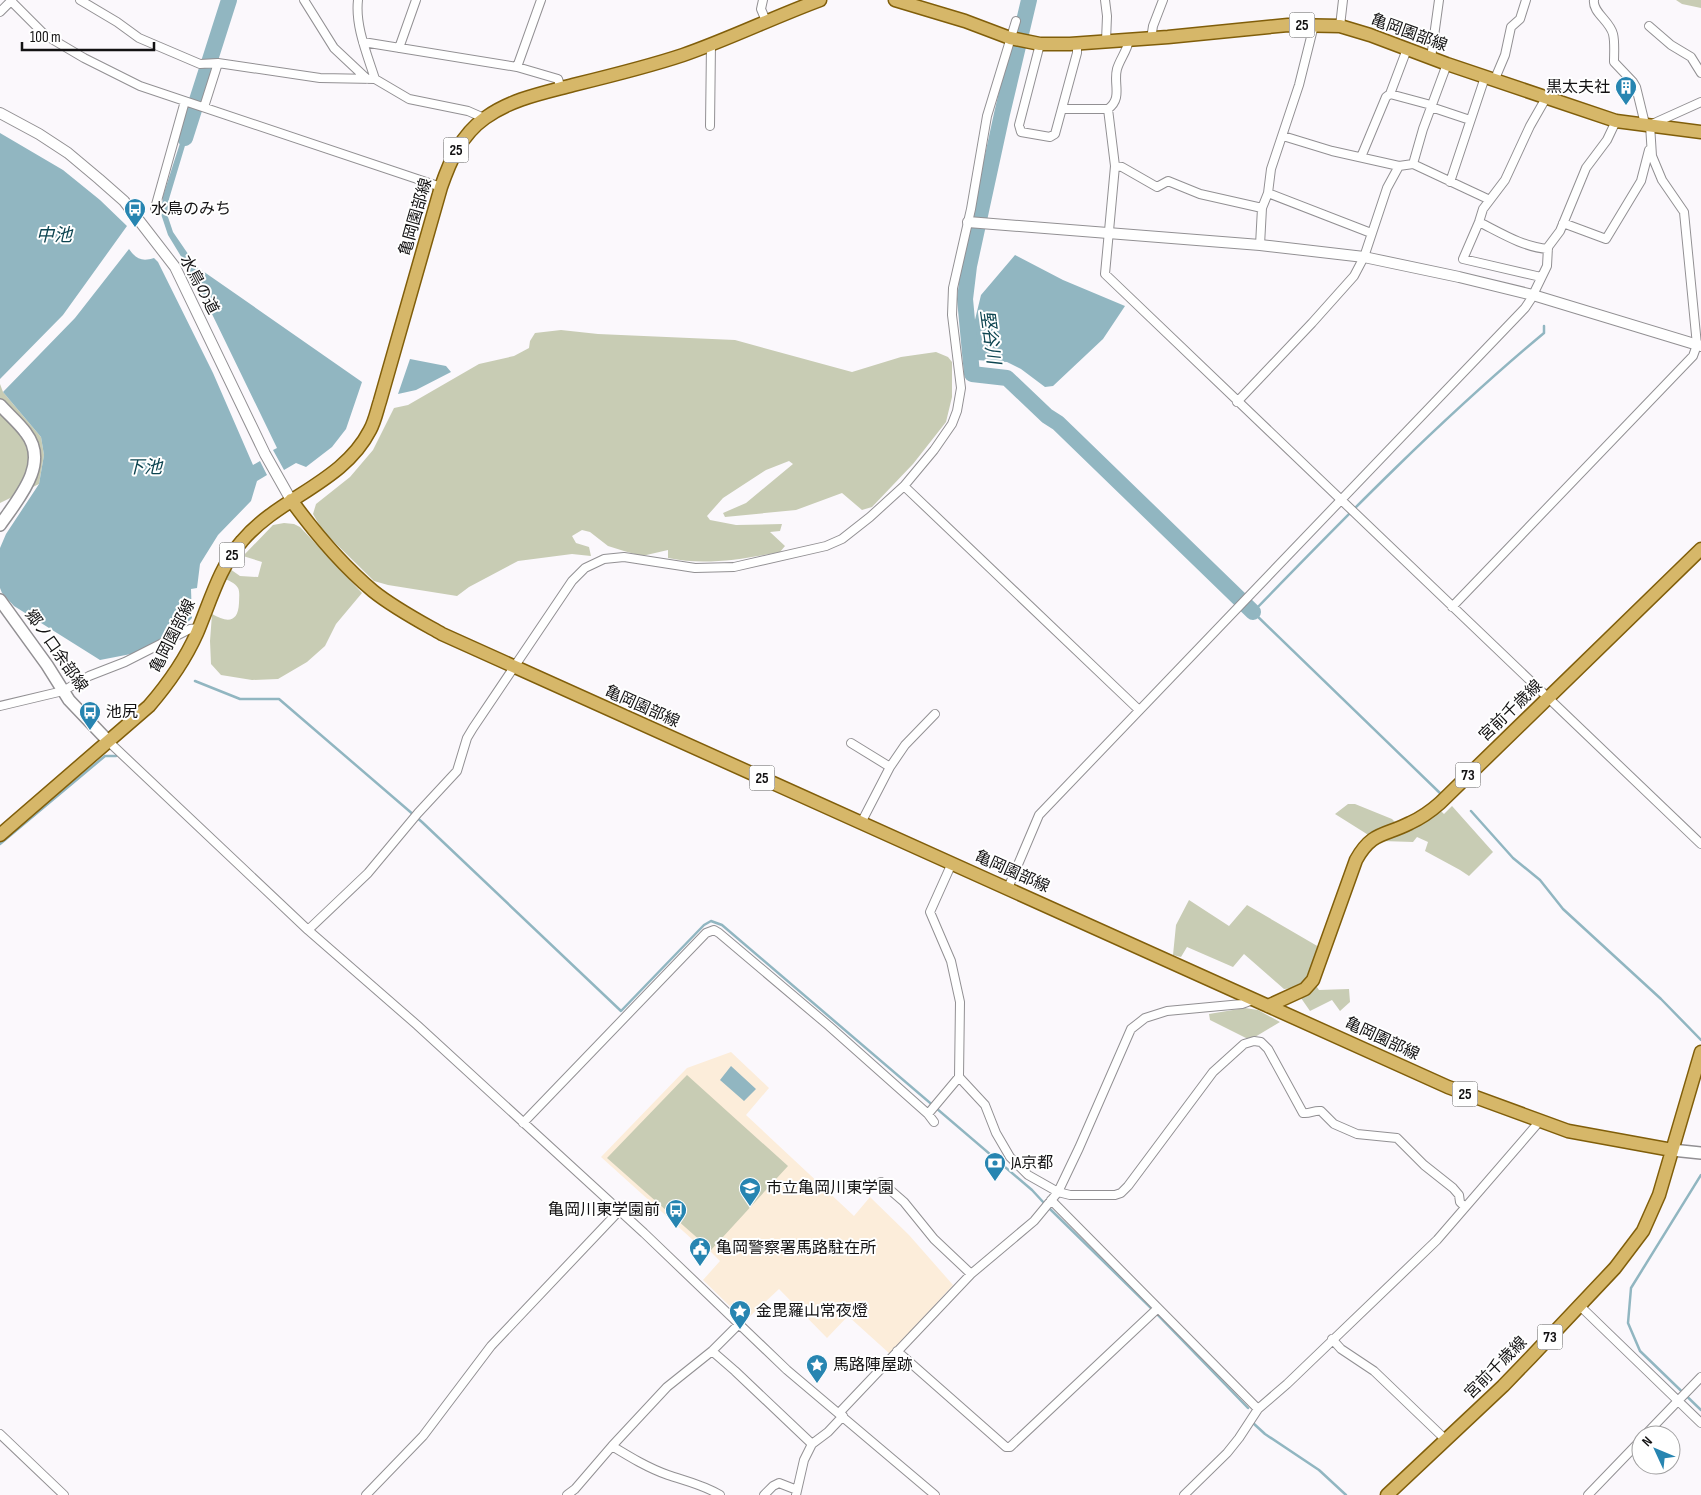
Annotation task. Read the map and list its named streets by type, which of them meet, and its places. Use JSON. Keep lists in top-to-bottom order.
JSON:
{
  "streets": {
    "main road": [
      "25",
      "亀岡園部線",
      "郷ノ口余部線",
      "宮前千歳線",
      "73"
    ],
    "street": ["水鳥の道"]
  },
  "crossings": [
    ["亀岡園部線", "水鳥の道"],
    ["亀岡園部線", "郷ノ口余部線"],
    ["亀岡園部線", "宮前千歳線"]
  ],
  "water": ["中池", "堅谷川", "下池"],
  "places": {
    "building": ["黒太夫社"],
    "bus stop": ["水鳥のみち", "池尻", "亀岡川東学園前"],
    "bank": ["JA京都"],
    "school or university": ["市立亀岡川東学園"],
    "public building": ["亀岡警察署馬路駐在所"],
    "place": ["金毘羅山常夜燈", "馬路陣屋跡"]
  },
  "scale_bar": "100 m",
  "north": "top left"
}
